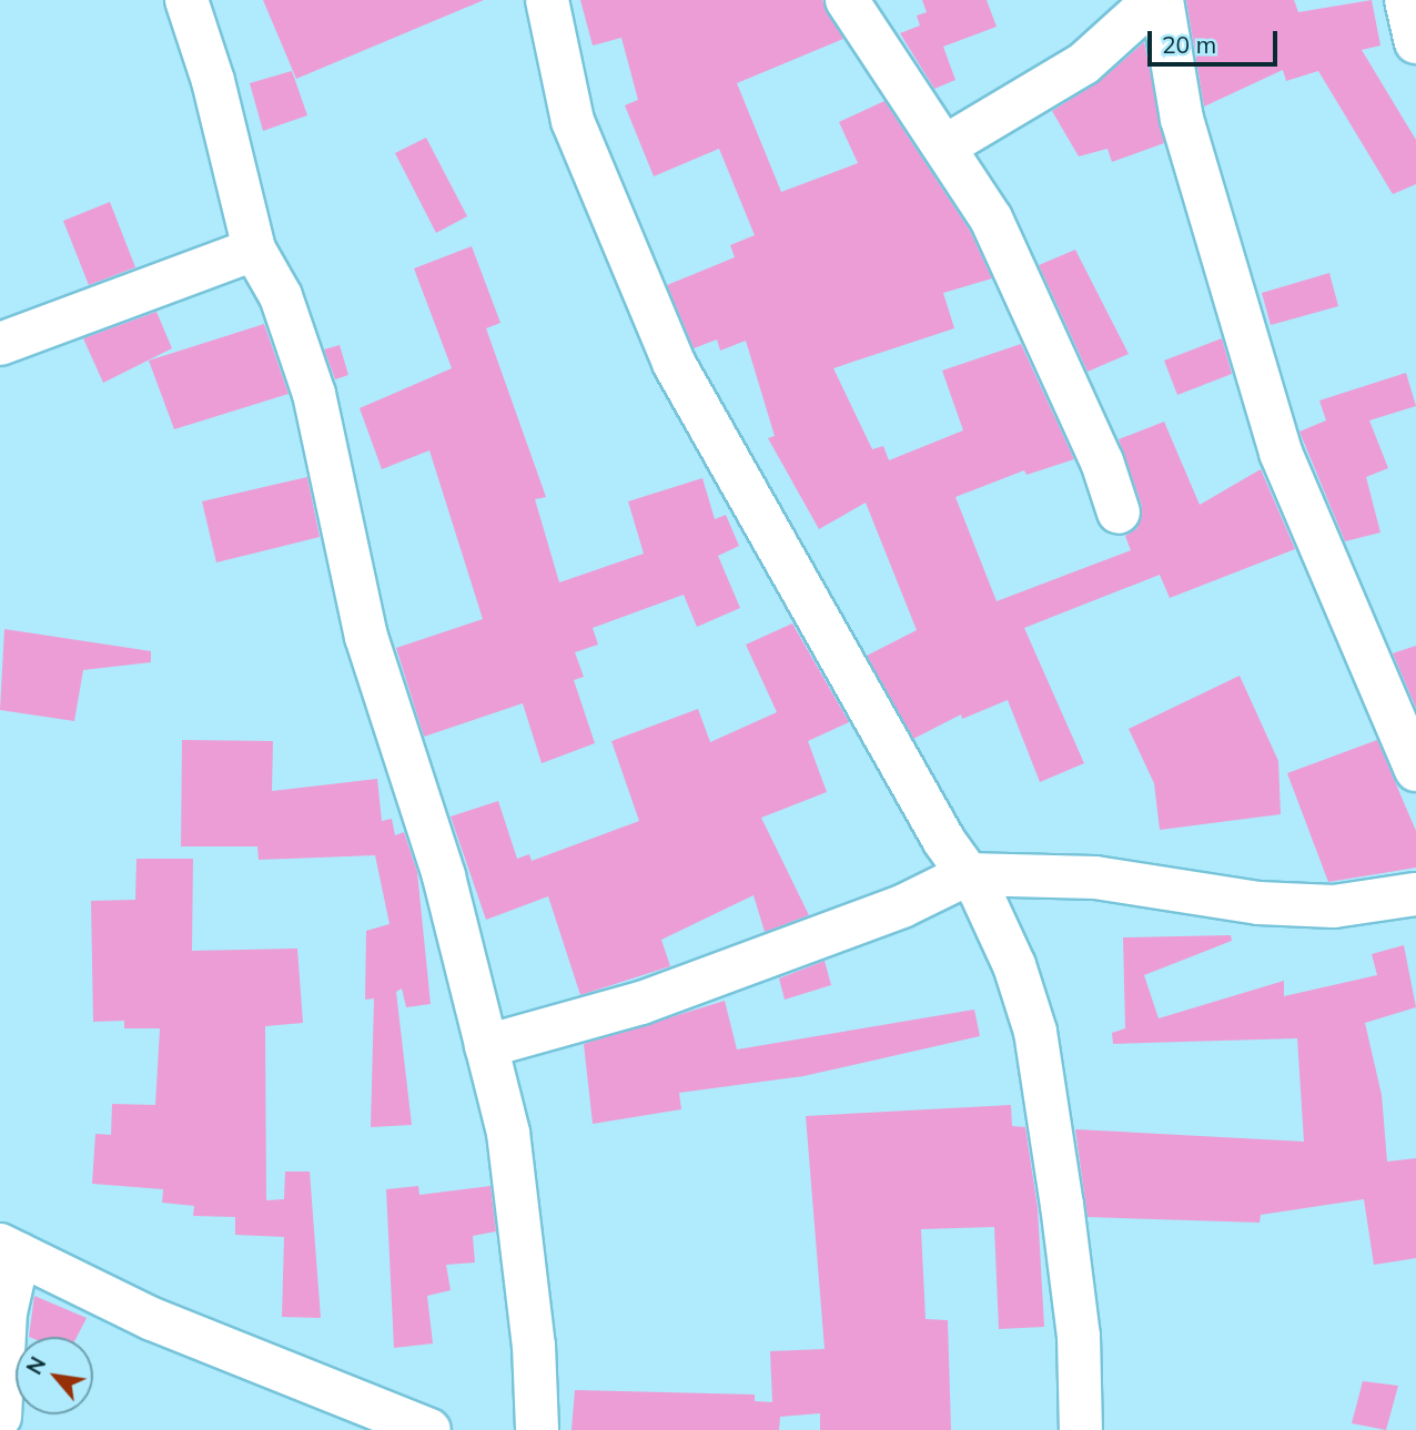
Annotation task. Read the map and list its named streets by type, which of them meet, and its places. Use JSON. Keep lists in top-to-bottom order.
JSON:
{
  "scale_bar": "20 m",
  "north": "top left"
}
